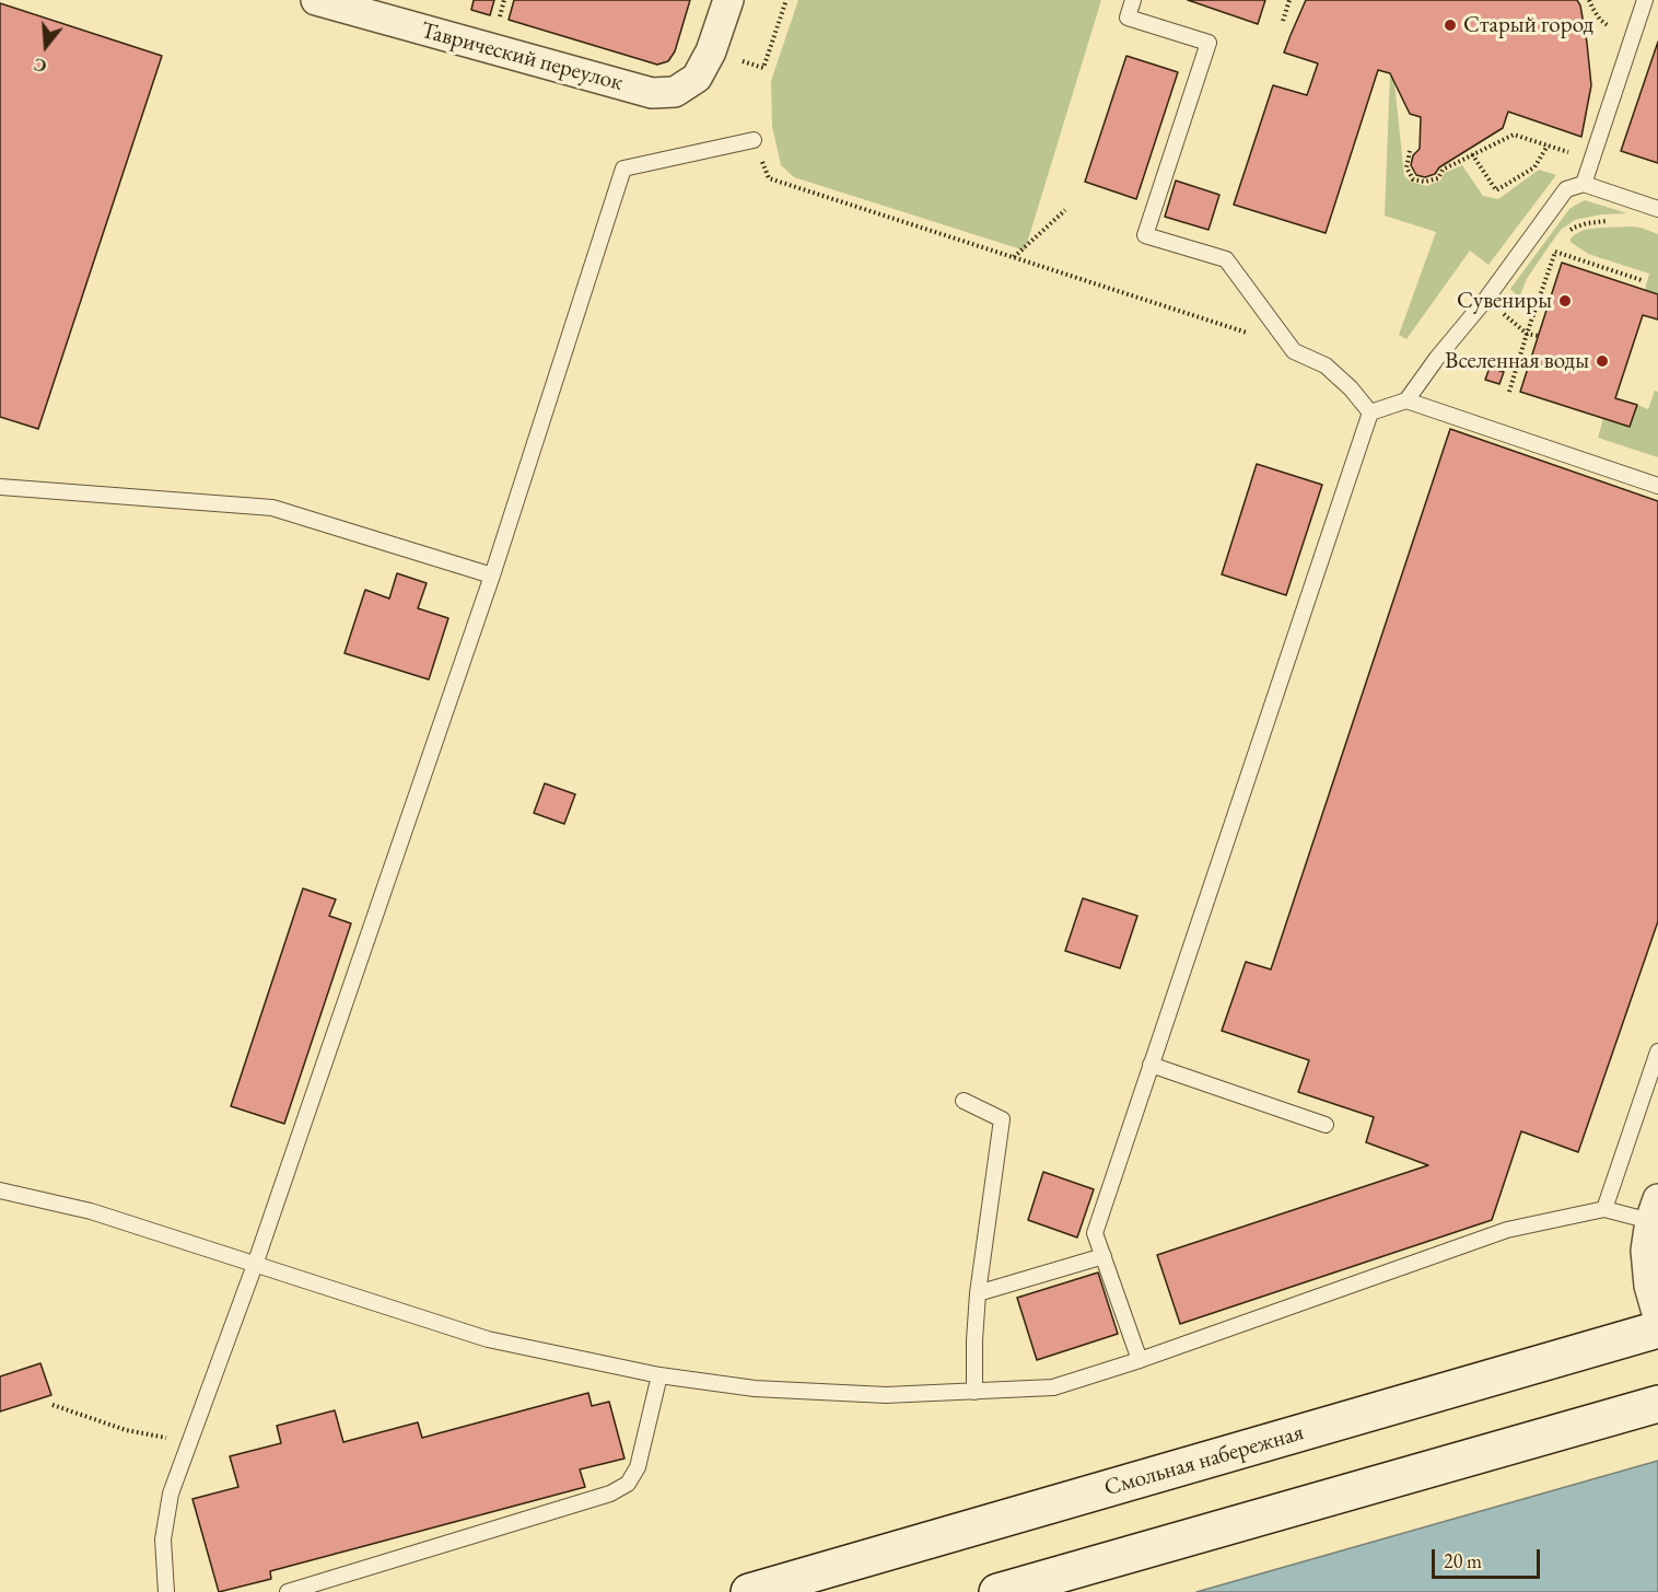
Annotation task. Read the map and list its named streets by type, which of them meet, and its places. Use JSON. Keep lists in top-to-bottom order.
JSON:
{
  "streets": {
    "main road": ["Смольная набережная"],
    "street": ["Таврический переулок"]
  },
  "places": ["Старый город", "Сувениры", "Вселенная воды"],
  "scale_bar": "20 m",
  "north": "bottom"
}
